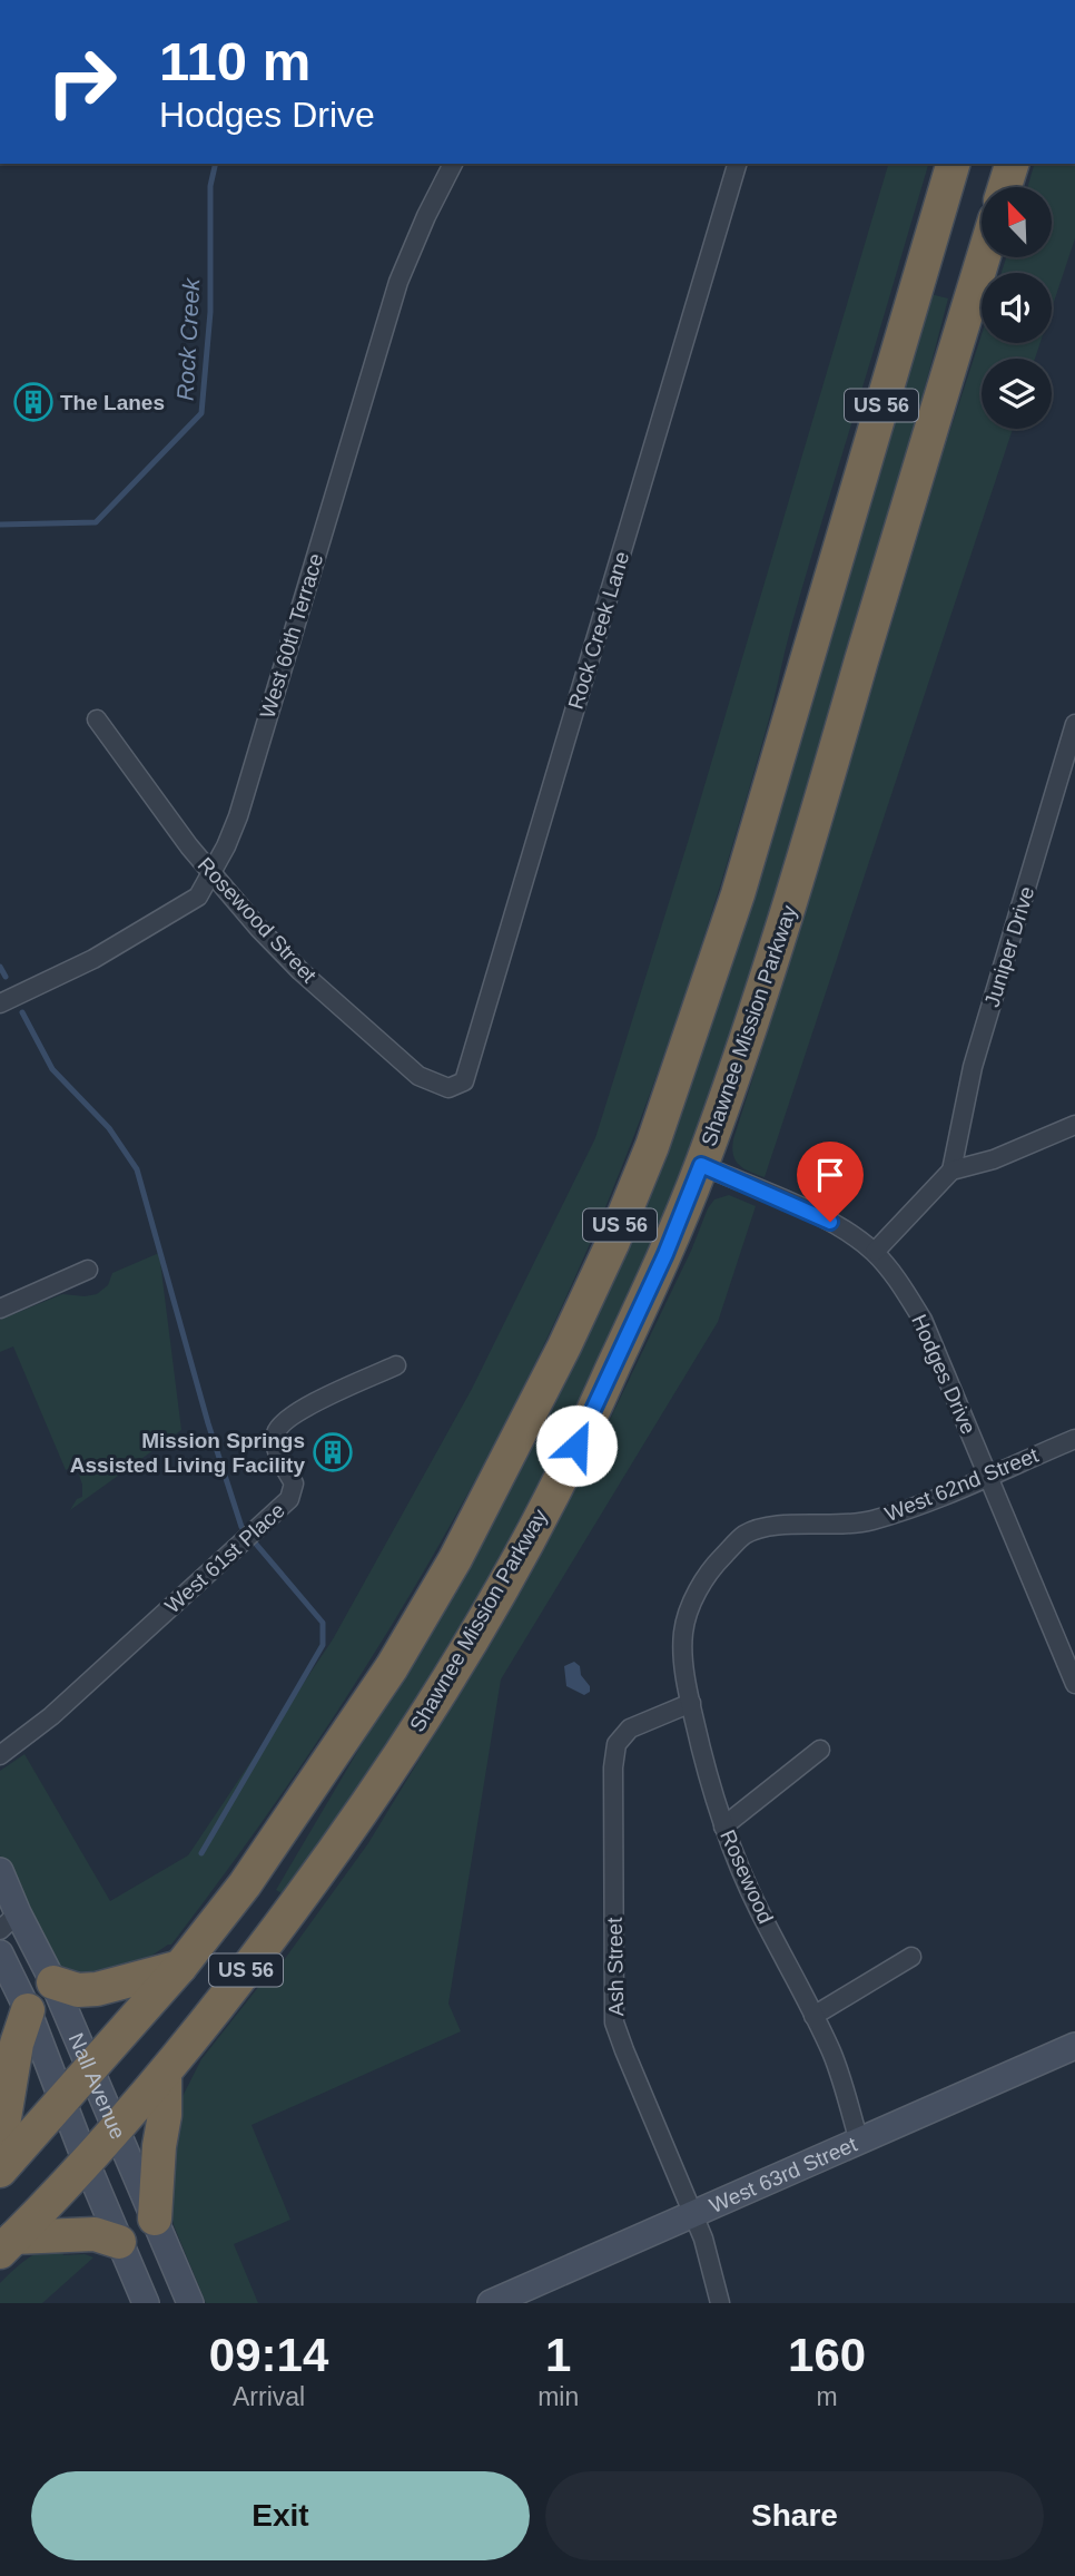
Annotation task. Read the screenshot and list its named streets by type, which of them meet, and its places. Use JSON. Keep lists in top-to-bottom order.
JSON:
{
  "streets": {
    "highway": ["US 56", "Shawnee Mission Parkway"],
    "main road": ["Nall Avenue", "West 63rd Street"],
    "street": [
      "Rock Creek Lane",
      "West 60th Terrace",
      "Rosewood Street",
      "Juniper Drive",
      "Hodges Drive",
      "West 62nd Street",
      "West 61st Place",
      "Rosewood",
      "Ash Street"
    ]
  },
  "crossings": [
    ["US 56", "Nall Avenue"],
    ["Rock Creek Lane", "Rosewood Street"],
    ["West 60th Terrace", "Rosewood Street"],
    ["Shawnee Mission Parkway", "Hodges Drive"],
    ["Shawnee Mission Parkway", "Nall Avenue"],
    ["Hodges Drive", "West 62nd Street"],
    ["West 62nd Street", "Rosewood"],
    ["Rosewood", "Ash Street"],
    ["Rosewood", "West 63rd Street"],
    ["Ash Street", "West 63rd Street"]
  ],
  "water": ["Rock Creek"],
  "places": {
    "building": ["The Lanes", "Mission Springs Assisted Living Facility"]
  },
  "north": "top left",
  "page": {
    "turn": ["110 m", "Hodges Drive"],
    "eta": [
      "09:14",
      "Arrival",
      "1",
      "min",
      "160",
      "m"
    ],
    "buttons": ["Exit", "Share"]
  }
}
